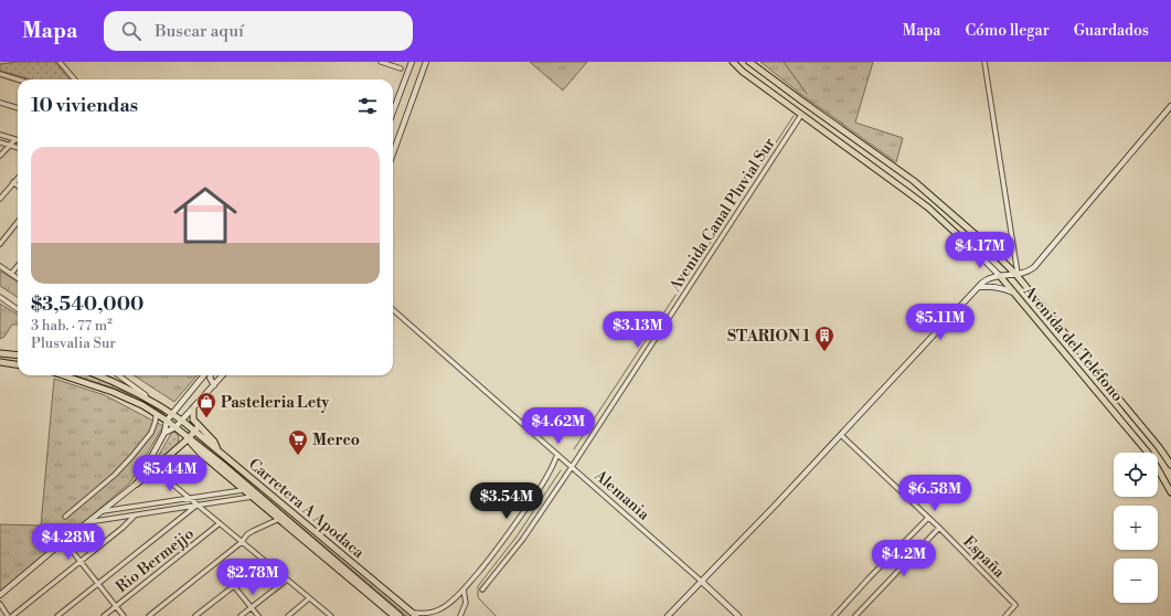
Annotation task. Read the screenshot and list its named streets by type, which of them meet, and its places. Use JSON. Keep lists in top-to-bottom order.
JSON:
{
  "streets": {
    "main road": ["Avenida del Teléfono", "Alemania", "Carretera A Apodaca"],
    "street": ["Avenida Canal Pluvial Sur", "España", "Rio Bermejjo"]
  },
  "crossings": [
    ["Avenida Canal Pluvial Sur", "Avenida del Teléfono"],
    ["Avenida Canal Pluvial Sur", "Alemania"]
  ],
  "places": {
    "building": ["STARION 1"],
    "shop": ["Pasteleria Lety"],
    "supermarket": ["Merco"]
  },
  "page": {
    "header": "Mapa",
    "search": "Buscar aquí",
    "nav": ["Mapa", "Cómo llegar", "Guardados"],
    "heading": "10 viviendas",
    "list": [
      {
        "name": "$3,540,000",
        "note": "3 hab. · 77 m² · Plusvalia Sur"
      }
    ],
    "price": [
      "$4.17M",
      "$5.11M",
      "$3.13M",
      "$4.62M",
      "$5.44M",
      "$6.58M",
      "$3.54M",
      "$4.28M",
      "$4.2M",
      "$2.78M"
    ],
    "map_buttons": ["+", "−"]
  }
}
